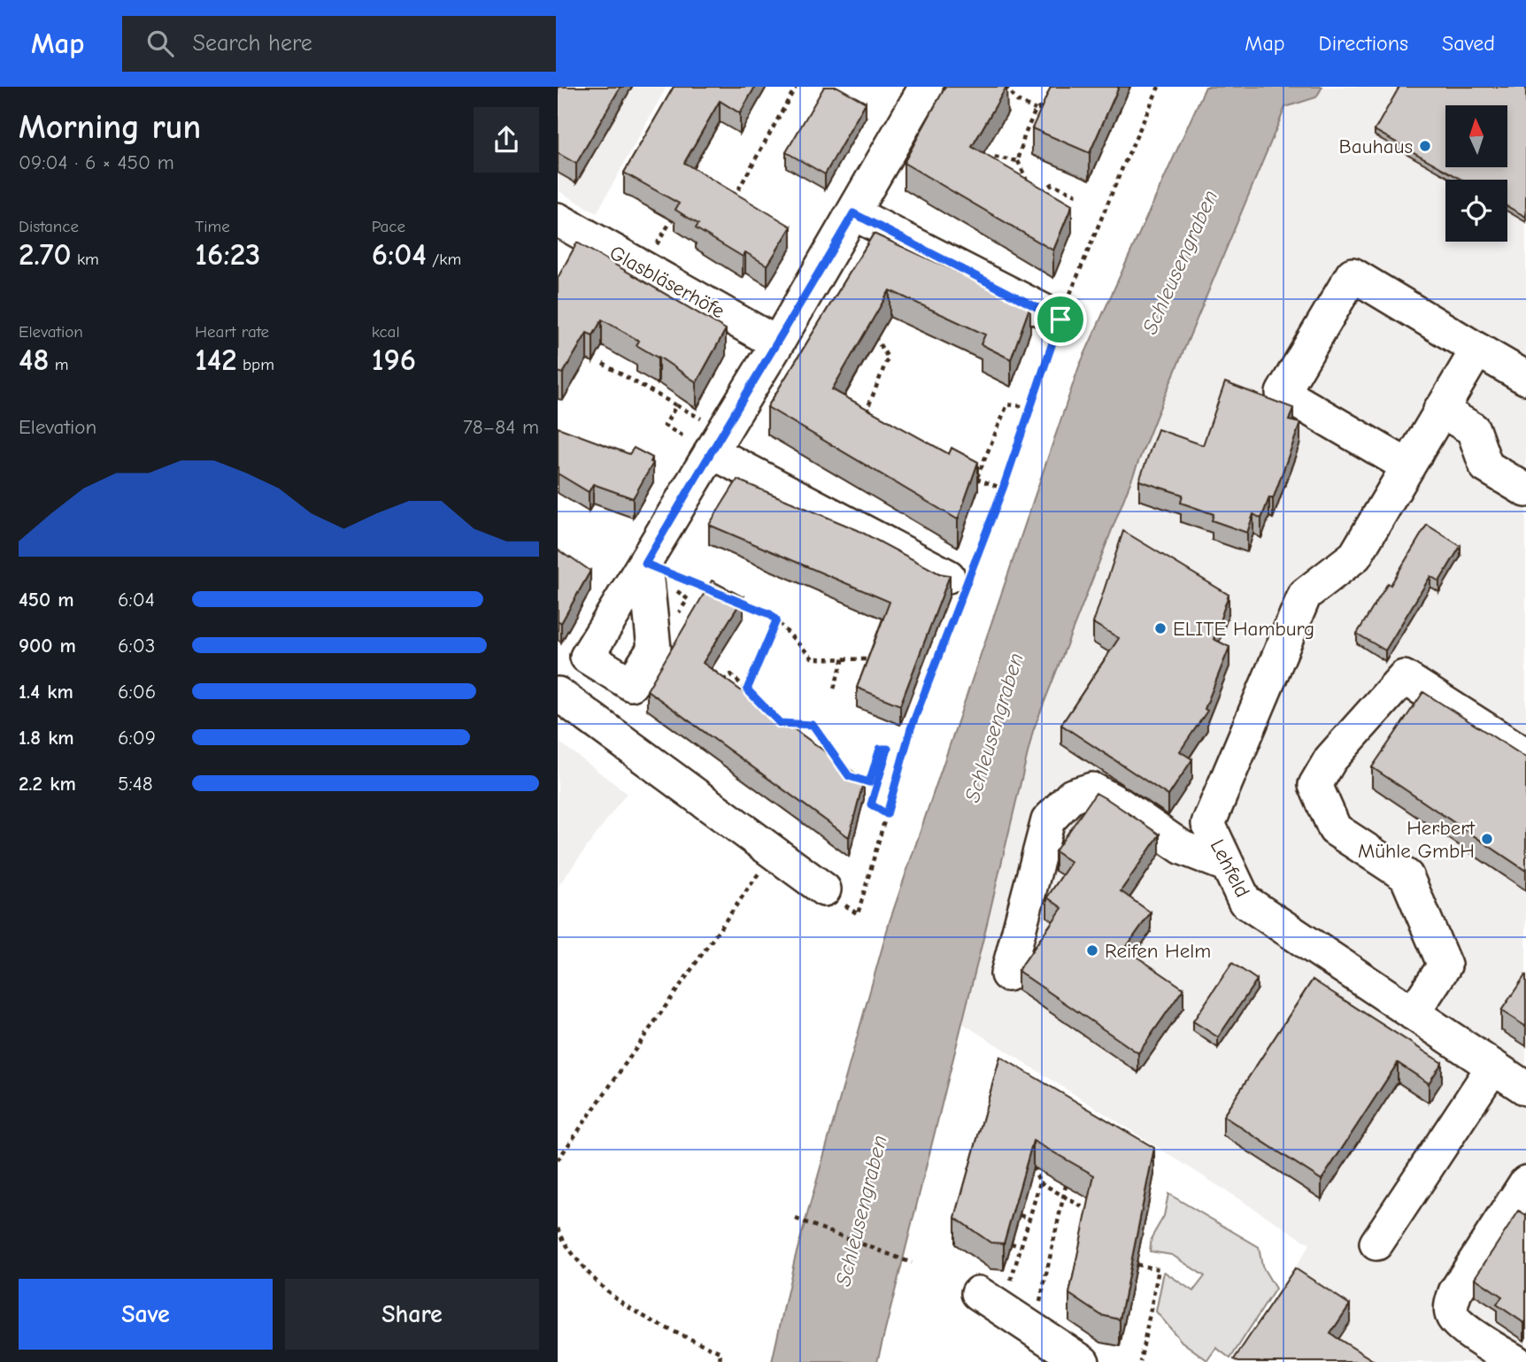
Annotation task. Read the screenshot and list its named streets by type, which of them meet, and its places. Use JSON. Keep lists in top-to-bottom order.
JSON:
{
  "streets": {
    "street": ["Glasbläserhöfe", "Lehfeld"]
  },
  "water": ["Schleusengraben"],
  "places": [
    "Bauhaus",
    "ELITE Hamburg",
    "Herbert Mühle GmbH",
    "Reifen Helm"
  ],
  "north": "top",
  "page": {
    "header": "Map",
    "search": "Search here",
    "nav": ["Map", "Directions", "Saved"],
    "heading": ["Morning run", "09:04 · 6 × 450 m"],
    "stats": [
      ["Distance", "2.70 km"],
      ["Time", "16:23"],
      ["Pace", "6:04 /km"],
      ["Elevation", "48 m"],
      ["Heart rate", "142 bpm"],
      ["kcal", "196"]
    ],
    "chart": ["Elevation", "78–84 m"],
    "list": [
      {
        "name": "450 m",
        "note": "6:04"
      },
      {
        "name": "900 m",
        "note": "6:03"
      },
      {
        "name": "1.4 km",
        "note": "6:06"
      },
      {
        "name": "1.8 km",
        "note": "6:09"
      },
      {
        "name": "2.2 km",
        "note": "5:48"
      }
    ],
    "buttons": ["Save", "Share"]
  }
}
